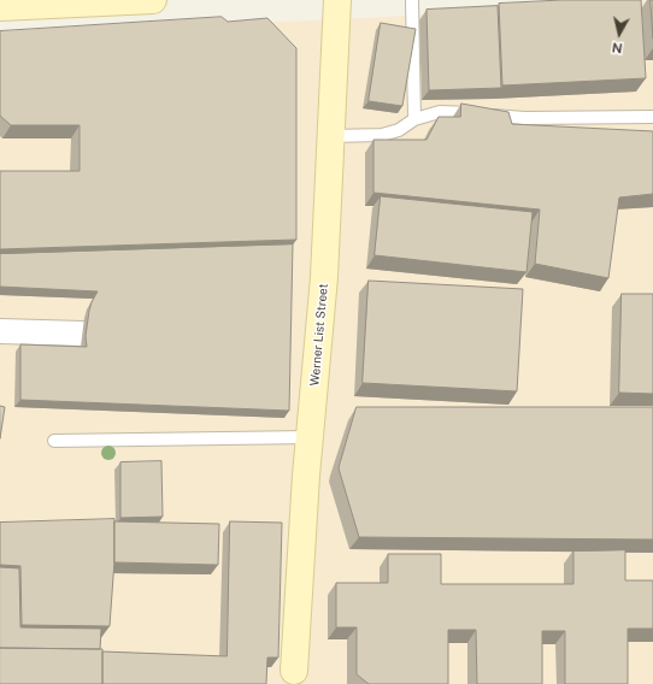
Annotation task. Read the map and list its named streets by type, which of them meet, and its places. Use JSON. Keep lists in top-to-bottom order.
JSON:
{
  "streets": {
    "street": ["Werner List Street"]
  },
  "north": "bottom"
}
